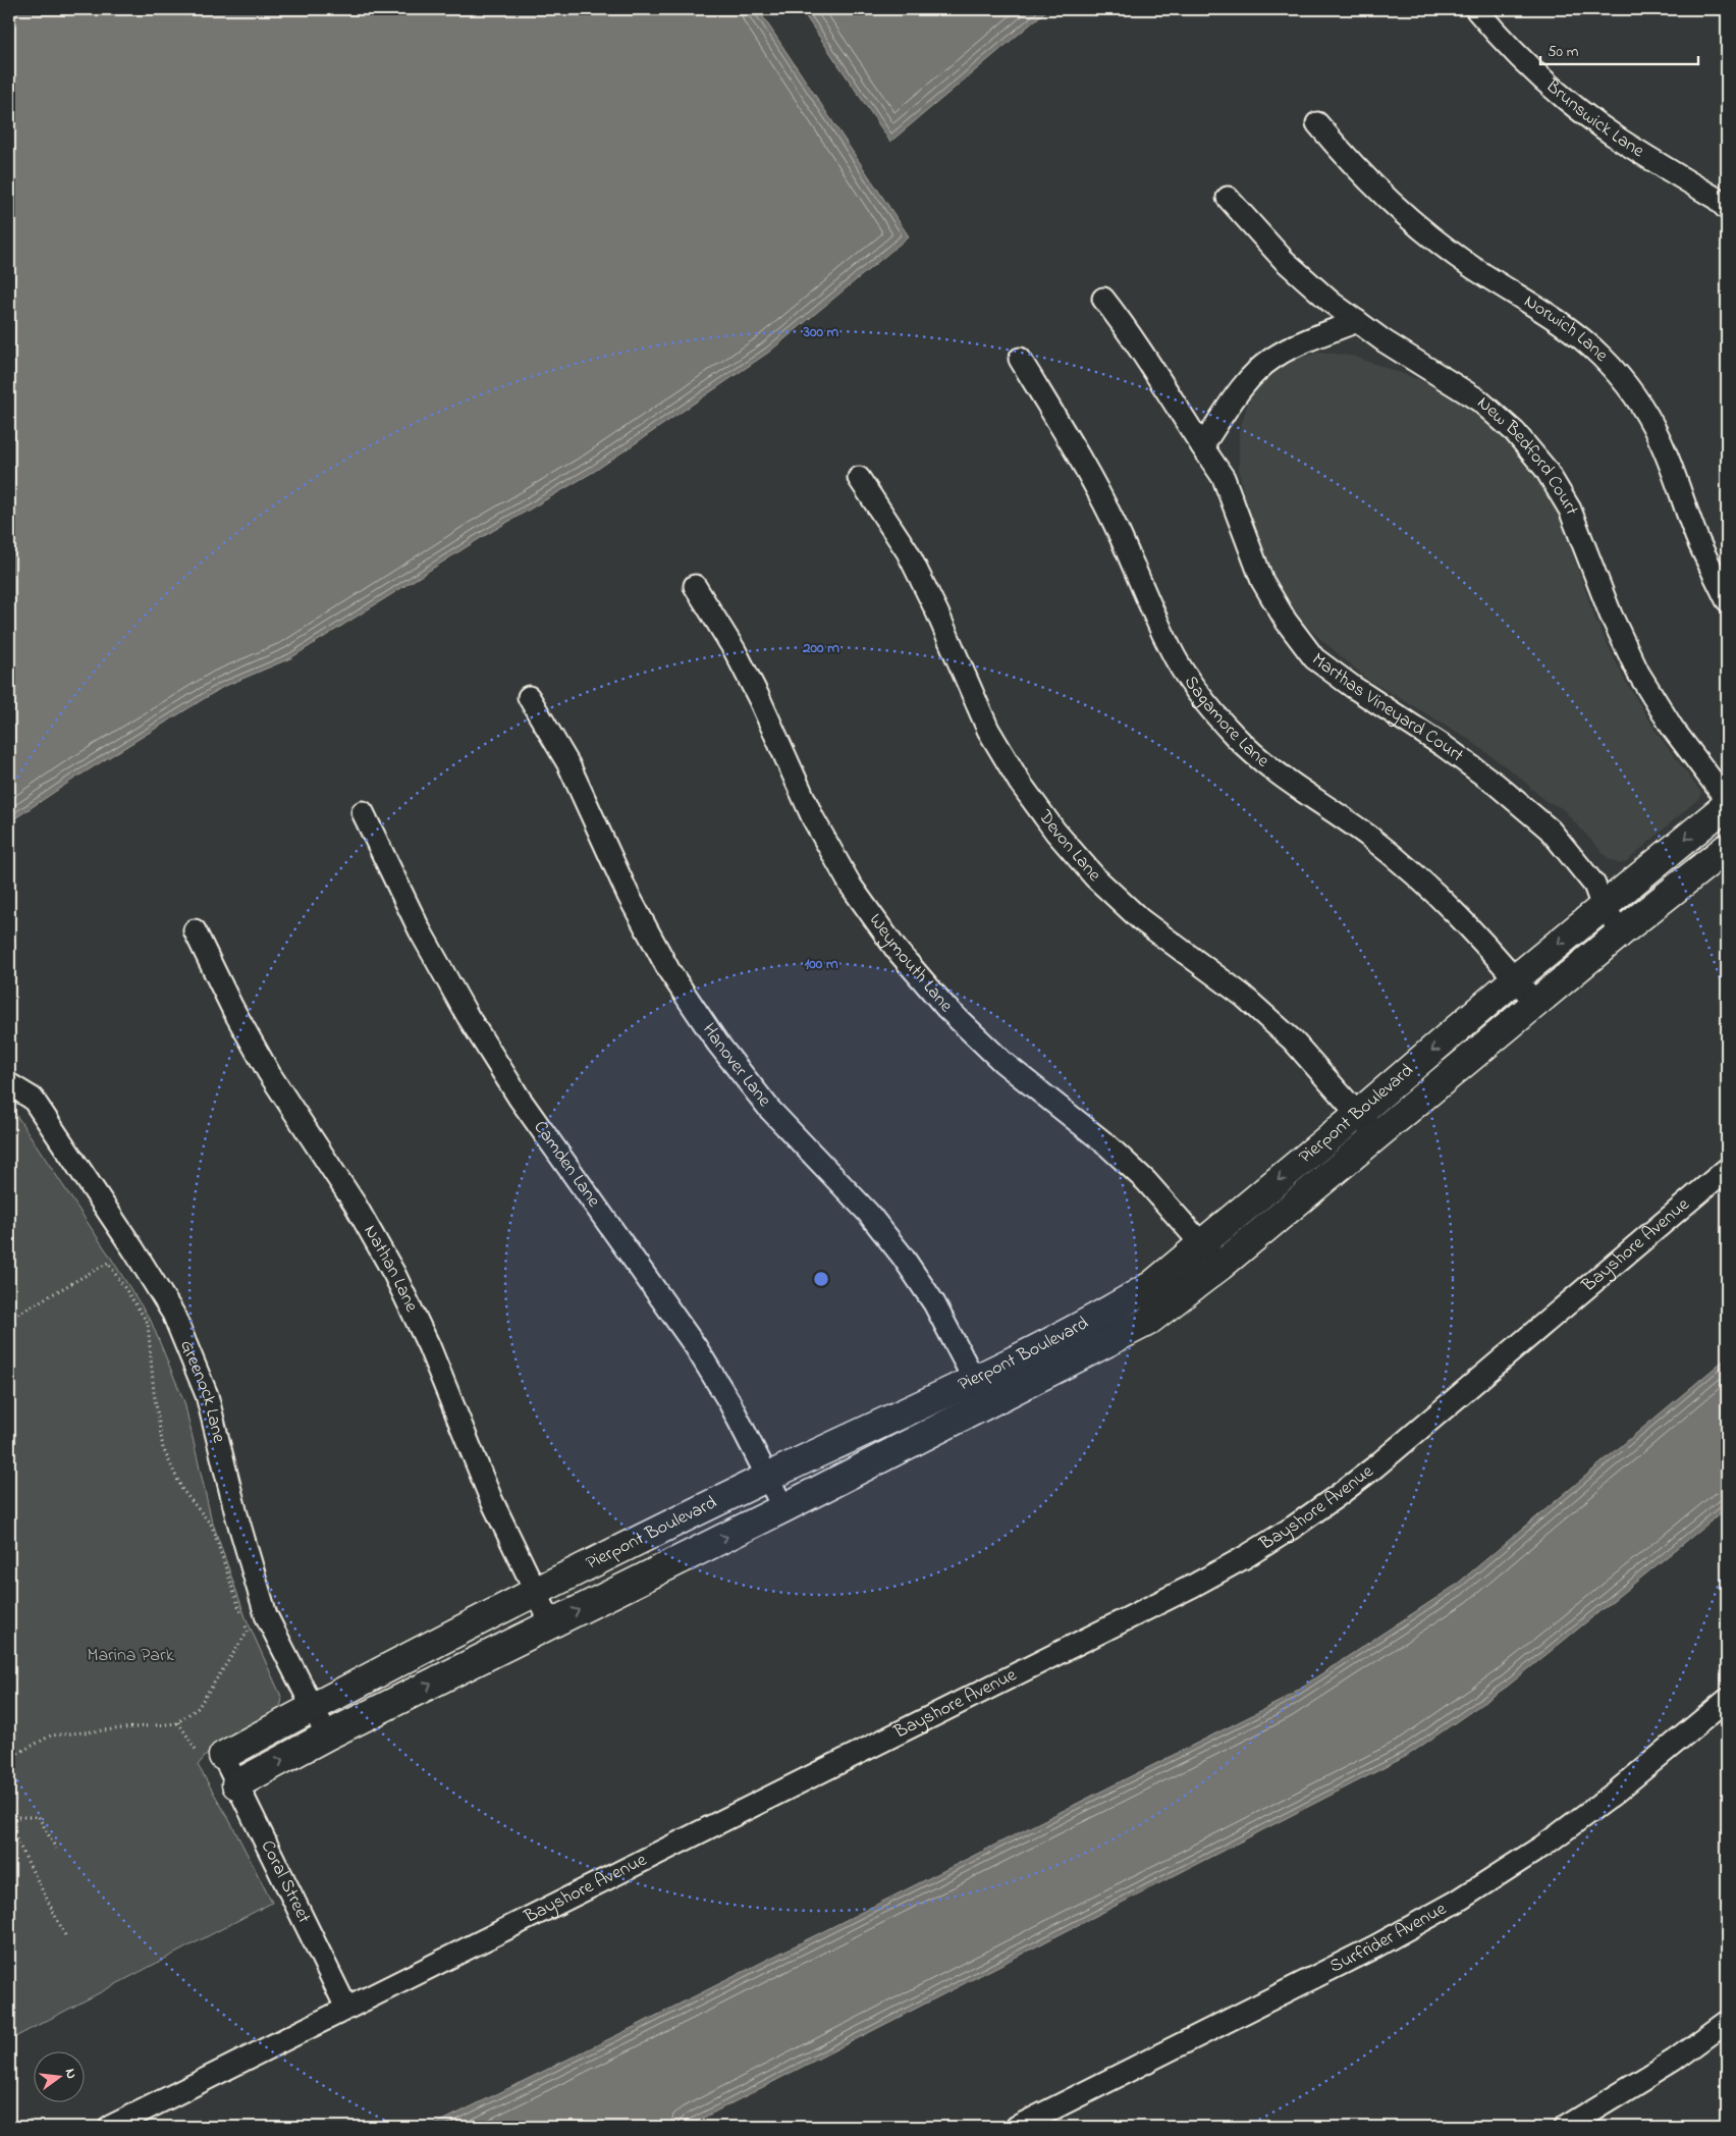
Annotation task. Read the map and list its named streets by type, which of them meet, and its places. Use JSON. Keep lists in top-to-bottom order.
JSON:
{
  "streets": {
    "street": [
      "Brunswick Lane",
      "Norwich Lane",
      "New Bedford Court",
      "Marthas Vineyard Court",
      "Sagamore Lane",
      "Devon Lane",
      "Weymouth Lane",
      "Hanover Lane",
      "Pierpont Boulevard",
      "Camden Lane",
      "Bayshore Avenue",
      "Nathan Lane",
      "Greenock Lane",
      "Coral Street",
      "Surfrider Avenue"
    ]
  },
  "crossings": [
    ["Marthas Vineyard Court", "Pierpont Boulevard"],
    ["Sagamore Lane", "Pierpont Boulevard"],
    ["Devon Lane", "Pierpont Boulevard"],
    ["Weymouth Lane", "Pierpont Boulevard"],
    ["Hanover Lane", "Pierpont Boulevard"],
    ["Pierpont Boulevard", "Camden Lane"],
    ["Pierpont Boulevard", "Nathan Lane"],
    ["Pierpont Boulevard", "Greenock Lane"],
    ["Pierpont Boulevard", "Coral Street"],
    ["Bayshore Avenue", "Coral Street"]
  ],
  "parks": ["Marina Park"],
  "scale_bar": "50 m",
  "north": "right",
  "rings": ["300 m", "200 m", "100 m"]
}
